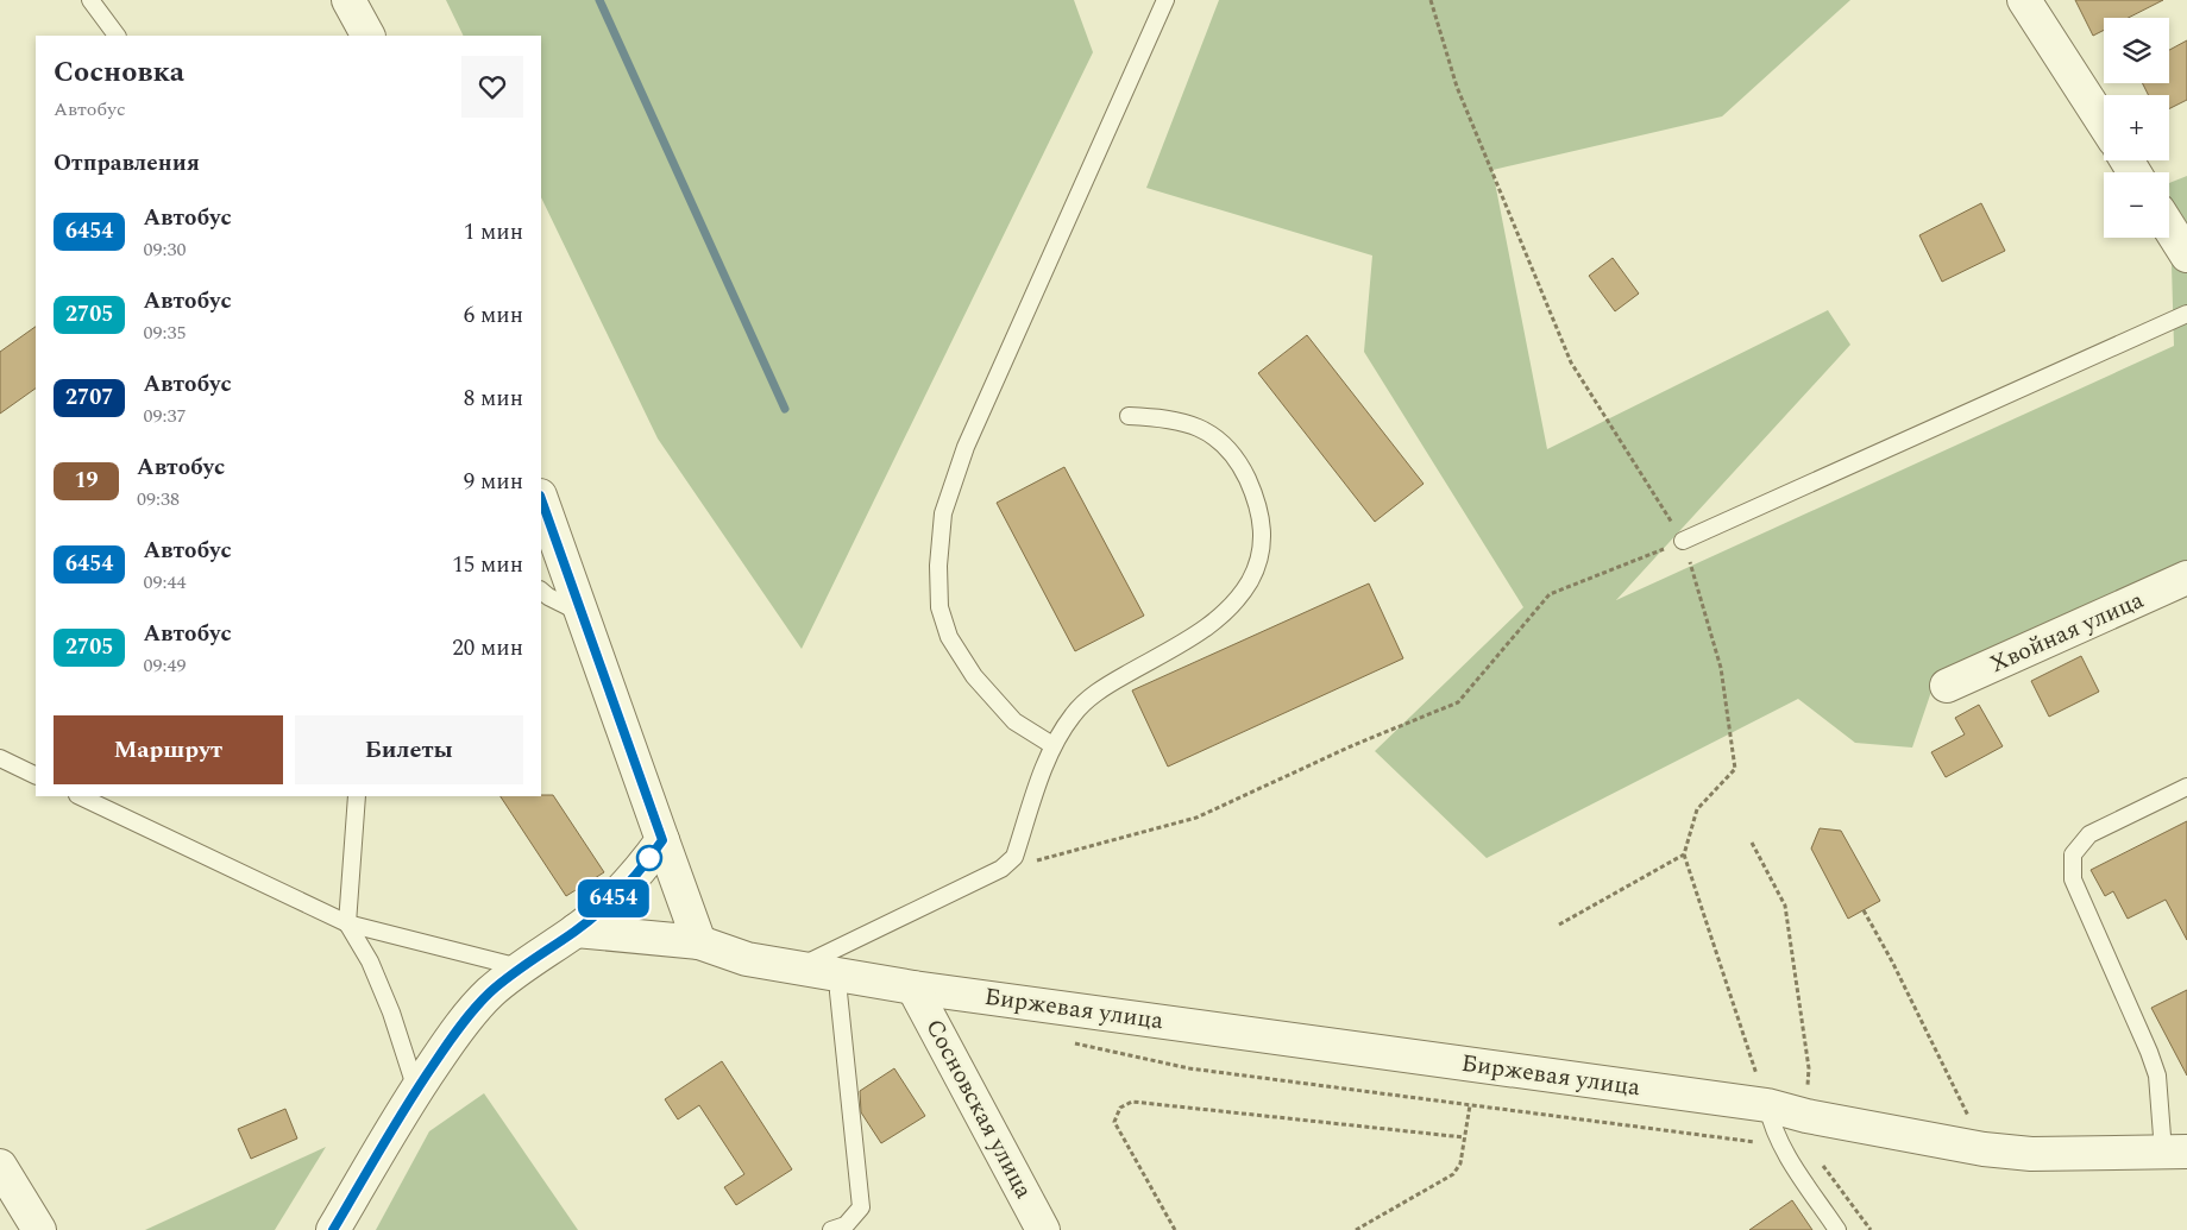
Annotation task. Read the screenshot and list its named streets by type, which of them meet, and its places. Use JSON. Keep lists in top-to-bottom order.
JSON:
{
  "streets": {
    "street": ["Хвойная улица", "Биржевая улица", "Сосновская улица"]
  },
  "crossings": [
    ["Биржевая улица", "Сосновская улица"]
  ],
  "lines": ["bus line 6454"],
  "page": {
    "on_map": "6454",
    "map_buttons": ["+", "−"],
    "heading": [
      ["Сосновка", "Автобус"],
      "Отправления"
    ],
    "list": [
      {
        "mark": "6454",
        "name": "Автобус",
        "note": "09:30",
        "value": "1 мин"
      },
      {
        "mark": "2705",
        "name": "Автобус",
        "note": "09:35",
        "value": "6 мин"
      },
      {
        "mark": "2707",
        "name": "Автобус",
        "note": "09:37",
        "value": "8 мин"
      },
      {
        "mark": "19",
        "name": "Автобус",
        "note": "09:38",
        "value": "9 мин"
      },
      {
        "mark": "6454",
        "name": "Автобус",
        "note": "09:44",
        "value": "15 мин"
      },
      {
        "mark": "2705",
        "name": "Автобус",
        "note": "09:49",
        "value": "20 мин"
      }
    ],
    "buttons": ["Маршрут", "Билеты"]
  }
}
